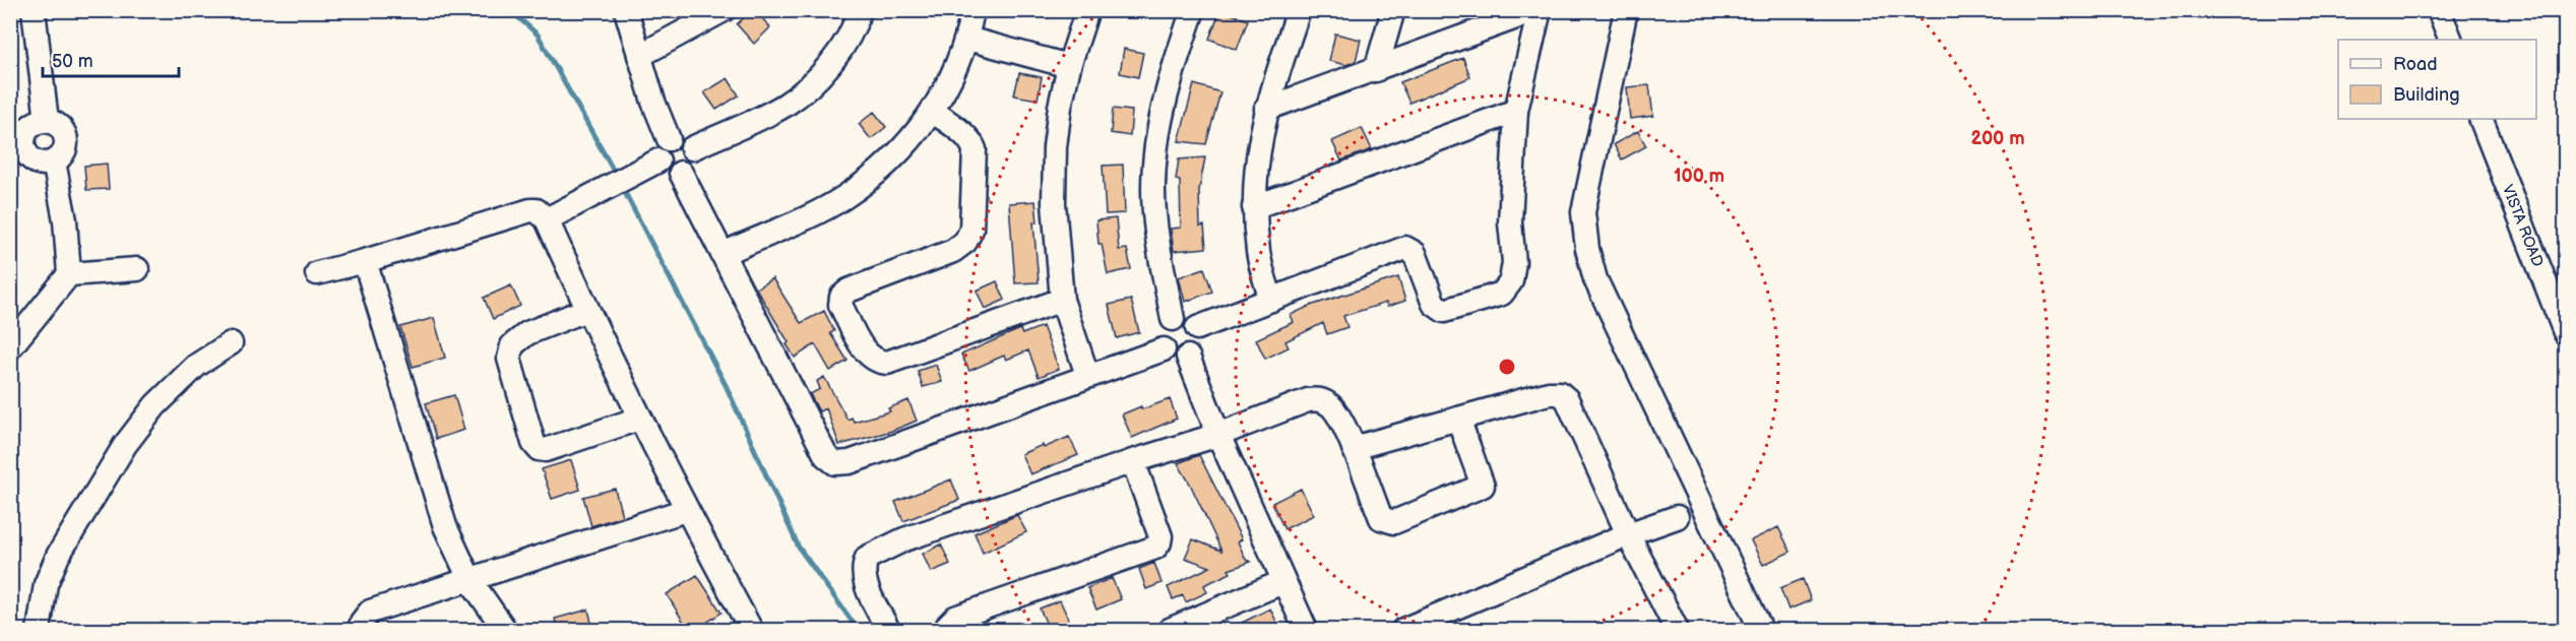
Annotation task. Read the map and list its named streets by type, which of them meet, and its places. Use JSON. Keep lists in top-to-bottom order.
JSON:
{
  "streets": {
    "street": ["VISTA ROAD"]
  },
  "legend": ["Road", "Building"],
  "scale_bar": "50 m",
  "rings": ["200 m", "100 m"]
}
